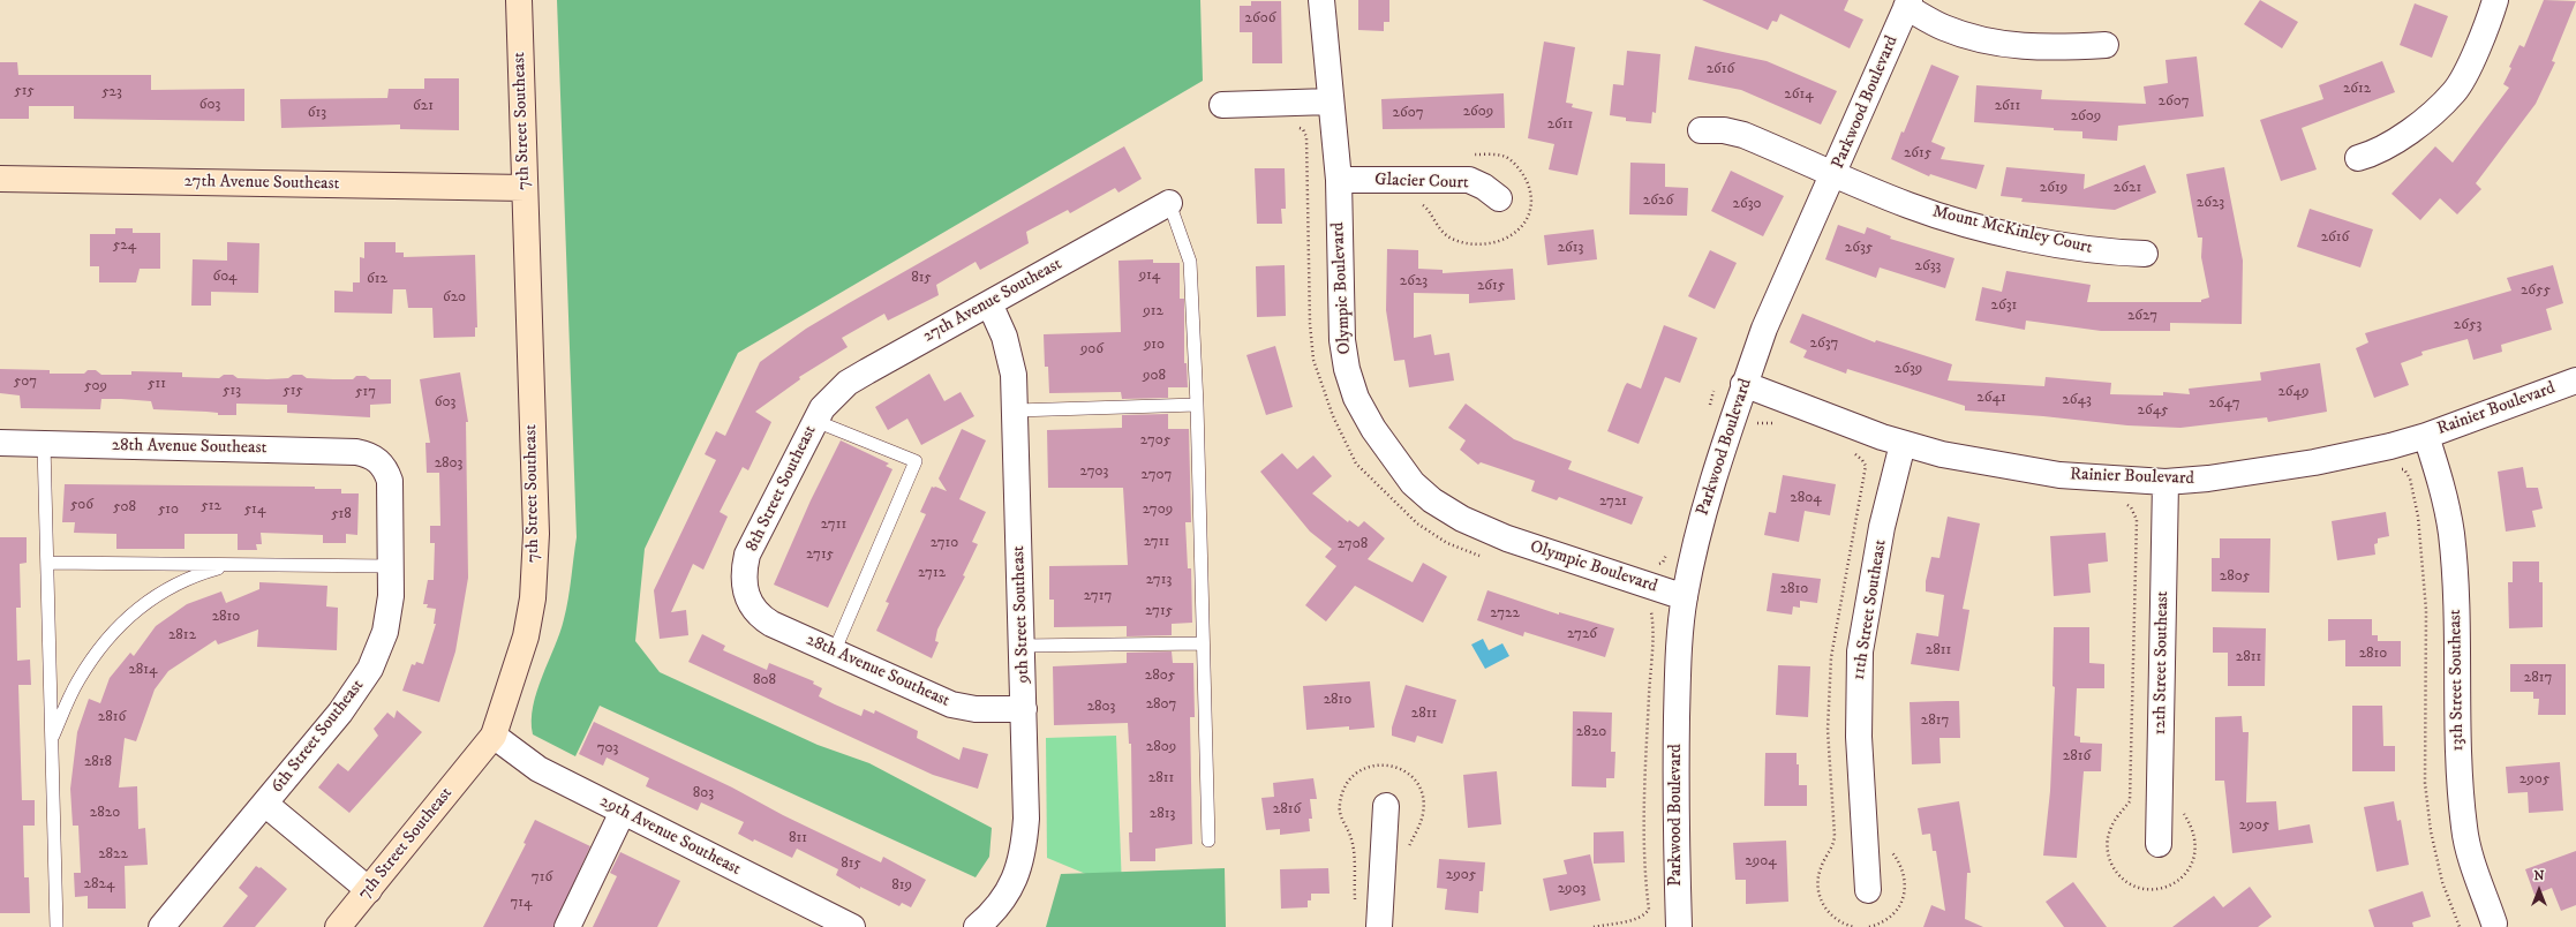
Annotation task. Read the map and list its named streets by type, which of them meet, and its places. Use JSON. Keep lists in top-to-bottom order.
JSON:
{
  "streets": {
    "street": [
      "Parkwood Boulevard",
      "7th Street Southeast",
      "Glacier Court",
      "27th Avenue Southeast",
      "Mount McKinley Court",
      "Olympic Boulevard",
      "Rainier Boulevard",
      "28th Avenue Southeast",
      "8th Street Southeast",
      "11th Street Southeast",
      "9th Street Southeast",
      "12th Street Southeast",
      "13th Street Southeast",
      "6th Street Southeast",
      "29th Avenue Southeast"
    ]
  },
  "crossings": [
    ["Parkwood Boulevard", "Mount McKinley Court"],
    ["Parkwood Boulevard", "Olympic Boulevard"],
    ["Parkwood Boulevard", "Rainier Boulevard"],
    ["7th Street Southeast", "27th Avenue Southeast"],
    ["7th Street Southeast", "29th Avenue Southeast"],
    ["Glacier Court", "Olympic Boulevard"],
    ["27th Avenue Southeast", "8th Street Southeast"],
    ["27th Avenue Southeast", "9th Street Southeast"],
    ["Rainier Boulevard", "11th Street Southeast"],
    ["Rainier Boulevard", "12th Street Southeast"],
    ["Rainier Boulevard", "13th Street Southeast"],
    ["28th Avenue Southeast", "8th Street Southeast"],
    ["28th Avenue Southeast", "9th Street Southeast"],
    ["28th Avenue Southeast", "6th Street Southeast"]
  ],
  "house_numbers": [
    "2606",
    "2616",
    "2612",
    "515",
    "523",
    "2614",
    "2607",
    "603",
    "621",
    "2611",
    "2609",
    "613",
    "2607",
    "2609",
    "2611",
    "2615",
    "2619",
    "2621",
    "2626",
    "2623",
    "2630",
    "2616",
    "524",
    "2613",
    "2635",
    "2633",
    "914",
    "604",
    "815",
    "612",
    "2623",
    "2615",
    "2655",
    "620",
    "2631",
    "912",
    "2627",
    "2653",
    "2637",
    "910",
    "906",
    "2639",
    "908",
    "507",
    "511",
    "509",
    "513",
    "515",
    "517",
    "2649",
    "2641",
    "2643",
    "603",
    "2647",
    "2645",
    "2705",
    "2803",
    "2703",
    "2707",
    "2804",
    "2721",
    "506",
    "512",
    "508",
    "510",
    "514",
    "2709",
    "518",
    "2711",
    "2711",
    "2710",
    "2708",
    "2715",
    "2712",
    "2805",
    "2713",
    "2810",
    "2717",
    "2715",
    "2722",
    "2810",
    "2726",
    "2812",
    "2811",
    "2810",
    "2811",
    "2814",
    "2805",
    "2817",
    "808",
    "2810",
    "2807",
    "2803",
    "2811",
    "2816",
    "2817",
    "2820",
    "2809",
    "703",
    "2816",
    "2818",
    "2811",
    "2905",
    "803",
    "2816",
    "2820",
    "2813",
    "2905",
    "811",
    "2822",
    "2904",
    "815",
    "2905",
    "716",
    "2824",
    "819",
    "2903",
    "714"
  ],
  "north": "top"
}
